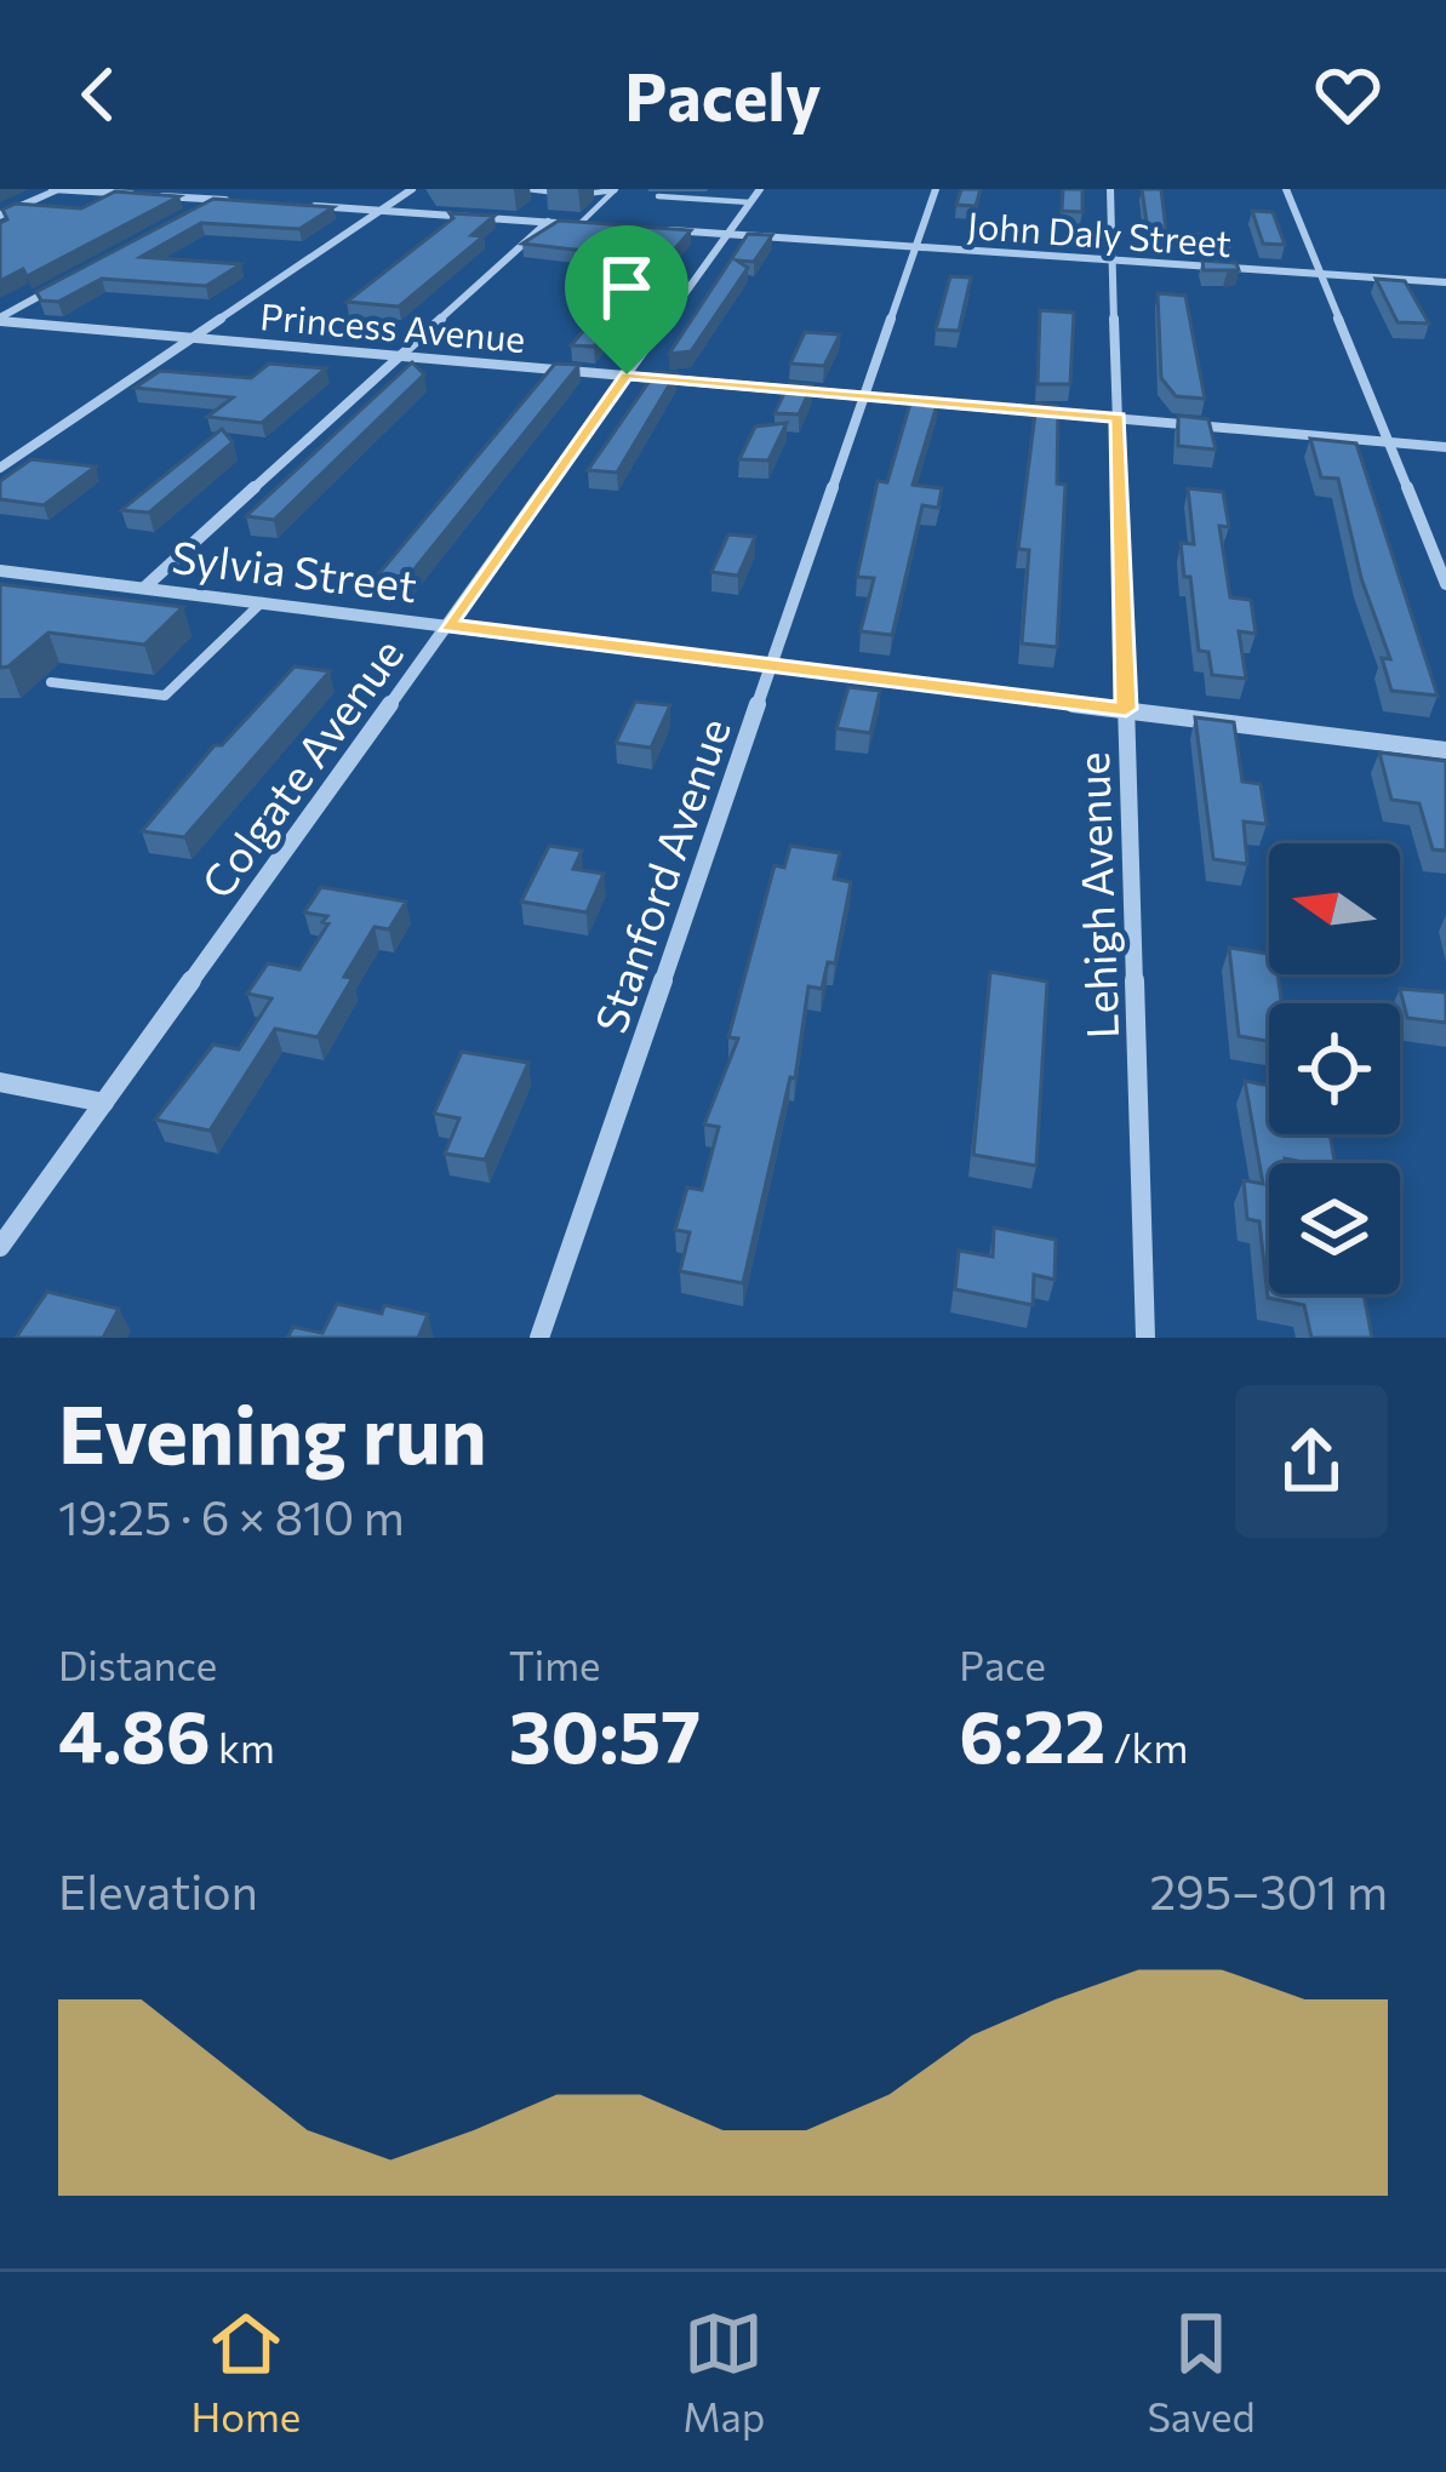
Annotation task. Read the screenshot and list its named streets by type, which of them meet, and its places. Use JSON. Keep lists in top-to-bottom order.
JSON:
{
  "streets": {
    "street": [
      "John Daly Street",
      "Princess Avenue",
      "Sylvia Street",
      "Colgate Avenue",
      "Stanford Avenue",
      "Lehigh Avenue"
    ]
  },
  "crossings": [
    ["John Daly Street", "Colgate Avenue"],
    ["John Daly Street", "Stanford Avenue"],
    ["John Daly Street", "Lehigh Avenue"],
    ["Princess Avenue", "Colgate Avenue"],
    ["Princess Avenue", "Stanford Avenue"],
    ["Princess Avenue", "Lehigh Avenue"],
    ["Sylvia Street", "Colgate Avenue"],
    ["Sylvia Street", "Stanford Avenue"],
    ["Sylvia Street", "Lehigh Avenue"]
  ],
  "north": "left",
  "page": {
    "header": "Pacely",
    "heading": ["Evening run", "19:25 · 6 × 810 m"],
    "stats": [
      ["Distance", "4.86 km"],
      ["Time", "30:57"],
      ["Pace", "6:22 /km"]
    ],
    "chart": ["Elevation", "295–301 m"],
    "tabs": ["Home", "Map", "Saved"]
  }
}
